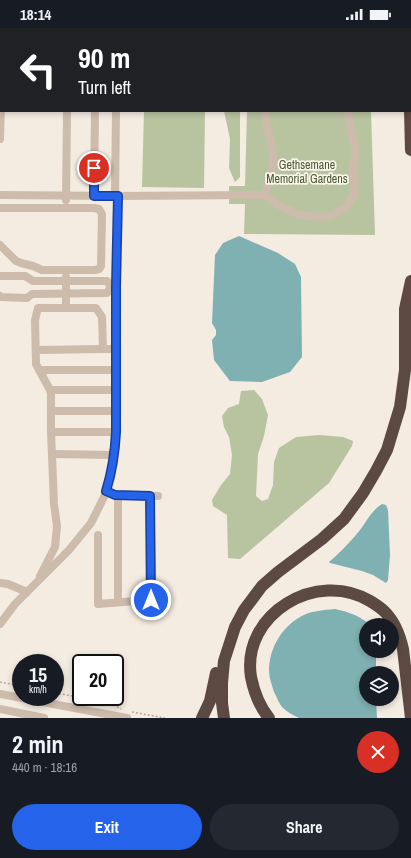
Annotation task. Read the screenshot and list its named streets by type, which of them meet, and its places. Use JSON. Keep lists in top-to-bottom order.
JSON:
{
  "parks": ["Gethsemane Memorial Gardens"],
  "page": {
    "status": "18:14",
    "turn": ["90 m", "Turn left"],
    "speed": "15 km/h",
    "limit": "20",
    "heading": ["2 min", "440 m · 18:16"],
    "buttons": ["Exit", "Share"]
  }
}
